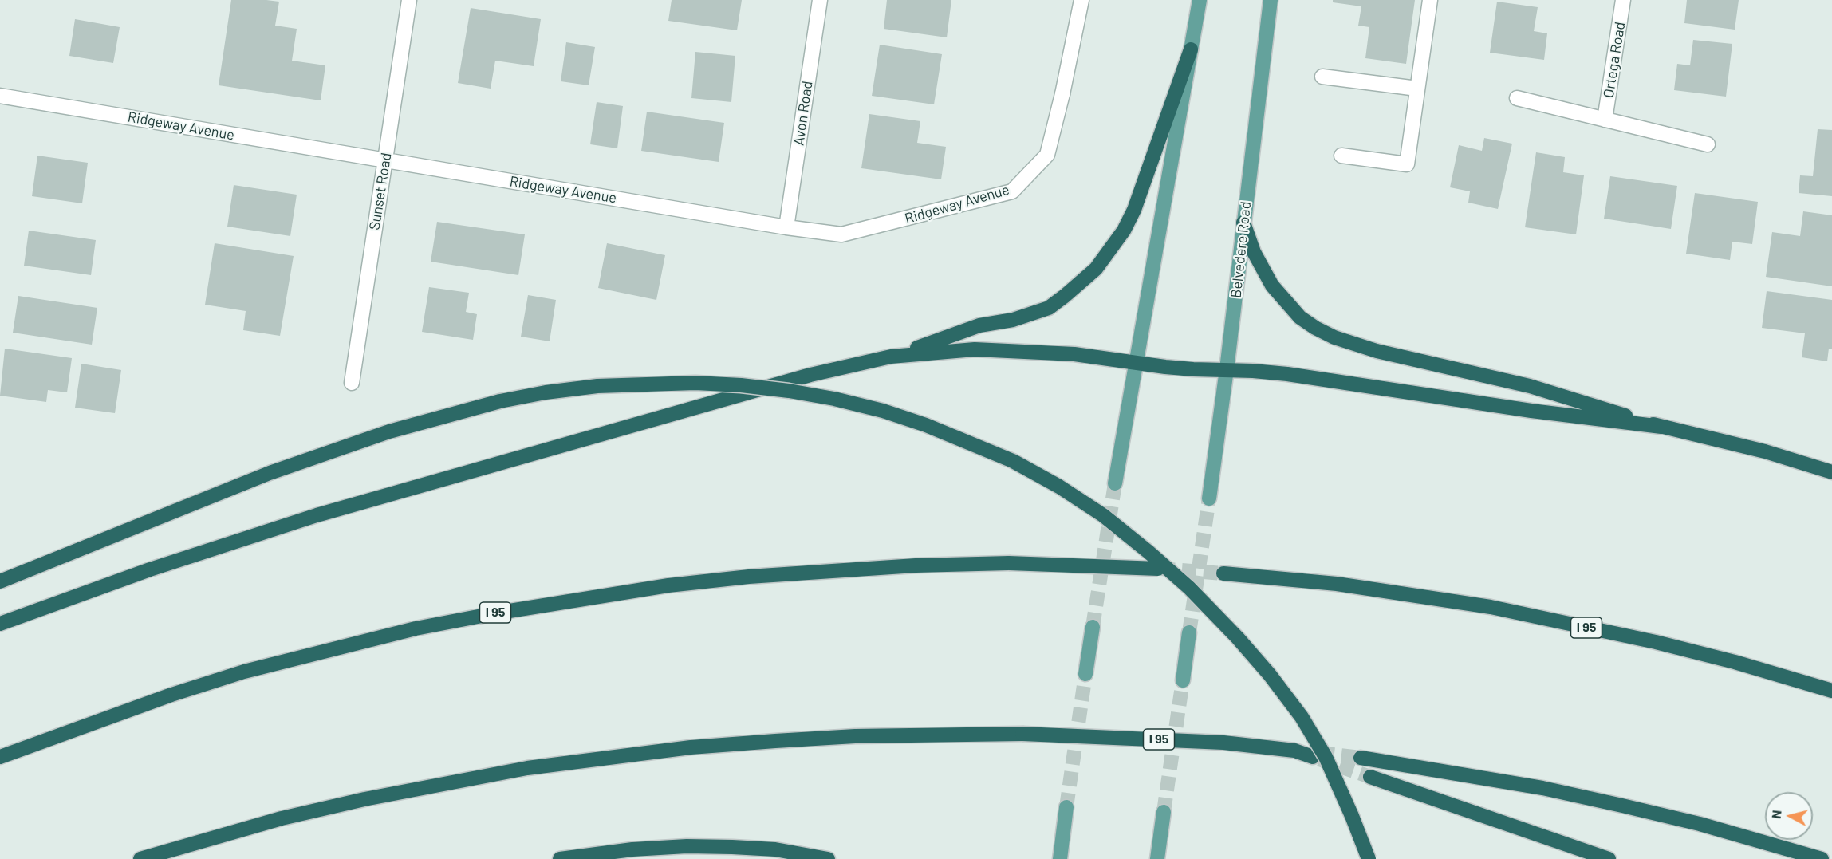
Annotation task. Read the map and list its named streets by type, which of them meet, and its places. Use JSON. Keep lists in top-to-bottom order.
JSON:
{
  "streets": {
    "highway": ["I 95"],
    "main road": ["Belvedere Road"],
    "street": [
      "Ortega Road",
      "Avon Road",
      "Ridgeway Avenue",
      "Sunset Road"
    ]
  },
  "crossings": [
    ["Avon Road", "Ridgeway Avenue"],
    ["Ridgeway Avenue", "Sunset Road"]
  ],
  "north": "left"
}
